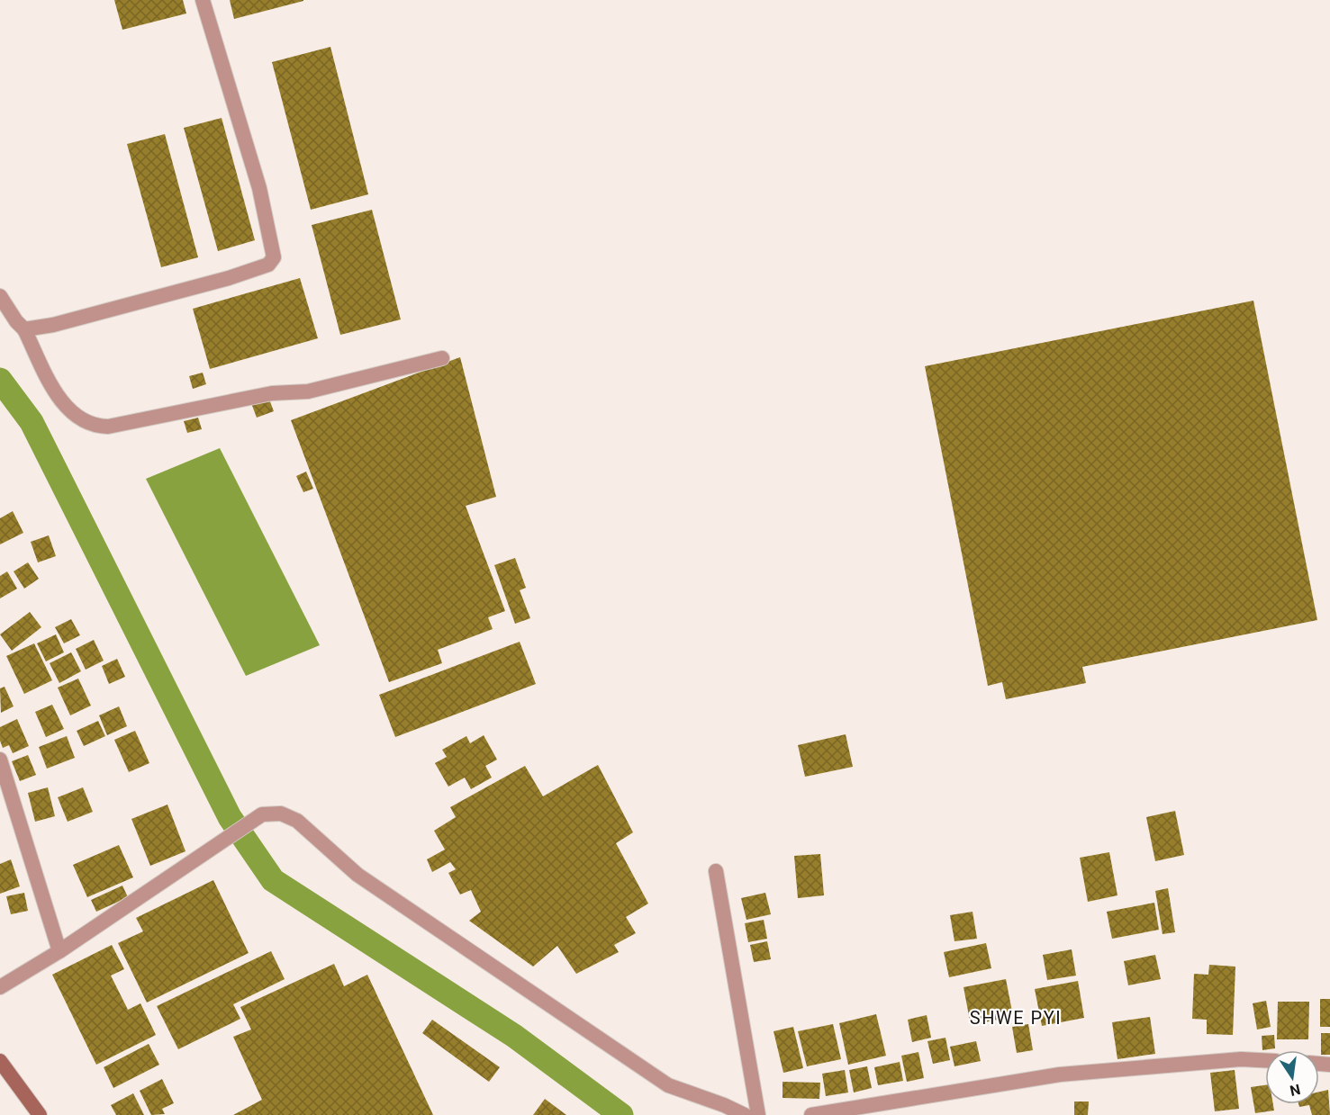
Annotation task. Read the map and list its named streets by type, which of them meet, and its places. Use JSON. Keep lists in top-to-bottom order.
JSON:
{
  "districts": ["SHWE PYI"],
  "north": "bottom"
}
